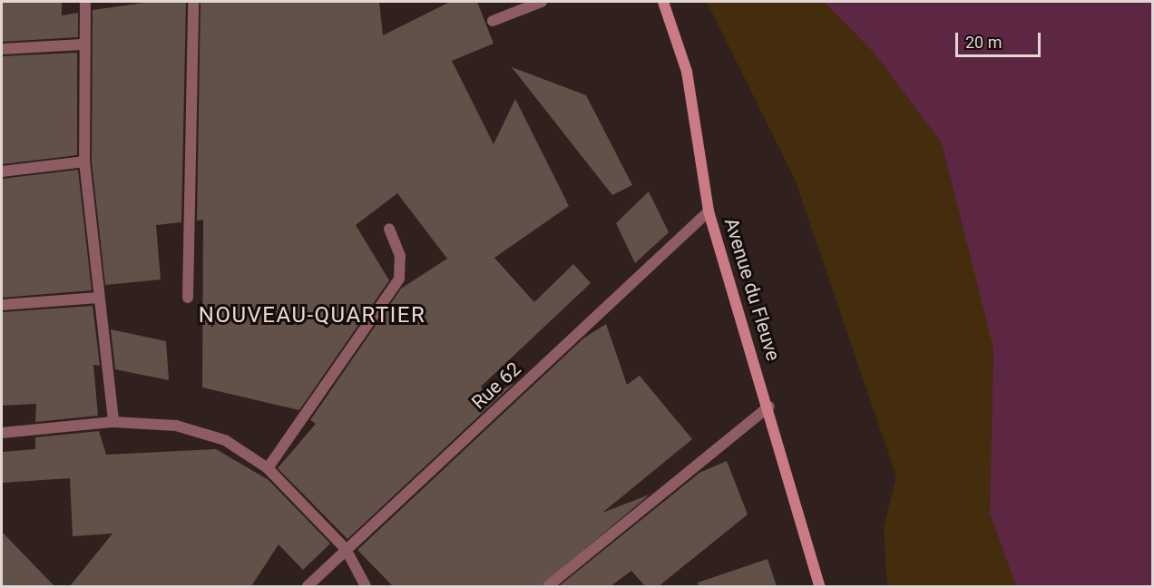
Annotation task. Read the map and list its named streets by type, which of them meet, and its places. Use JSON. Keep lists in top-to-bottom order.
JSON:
{
  "streets": {
    "street": ["Avenue du Fleuve", "Rue 62"]
  },
  "crossings": [
    ["Avenue du Fleuve", "Rue 62"]
  ],
  "districts": ["NOUVEAU-QUARTIER"],
  "scale_bar": "20 m"
}
